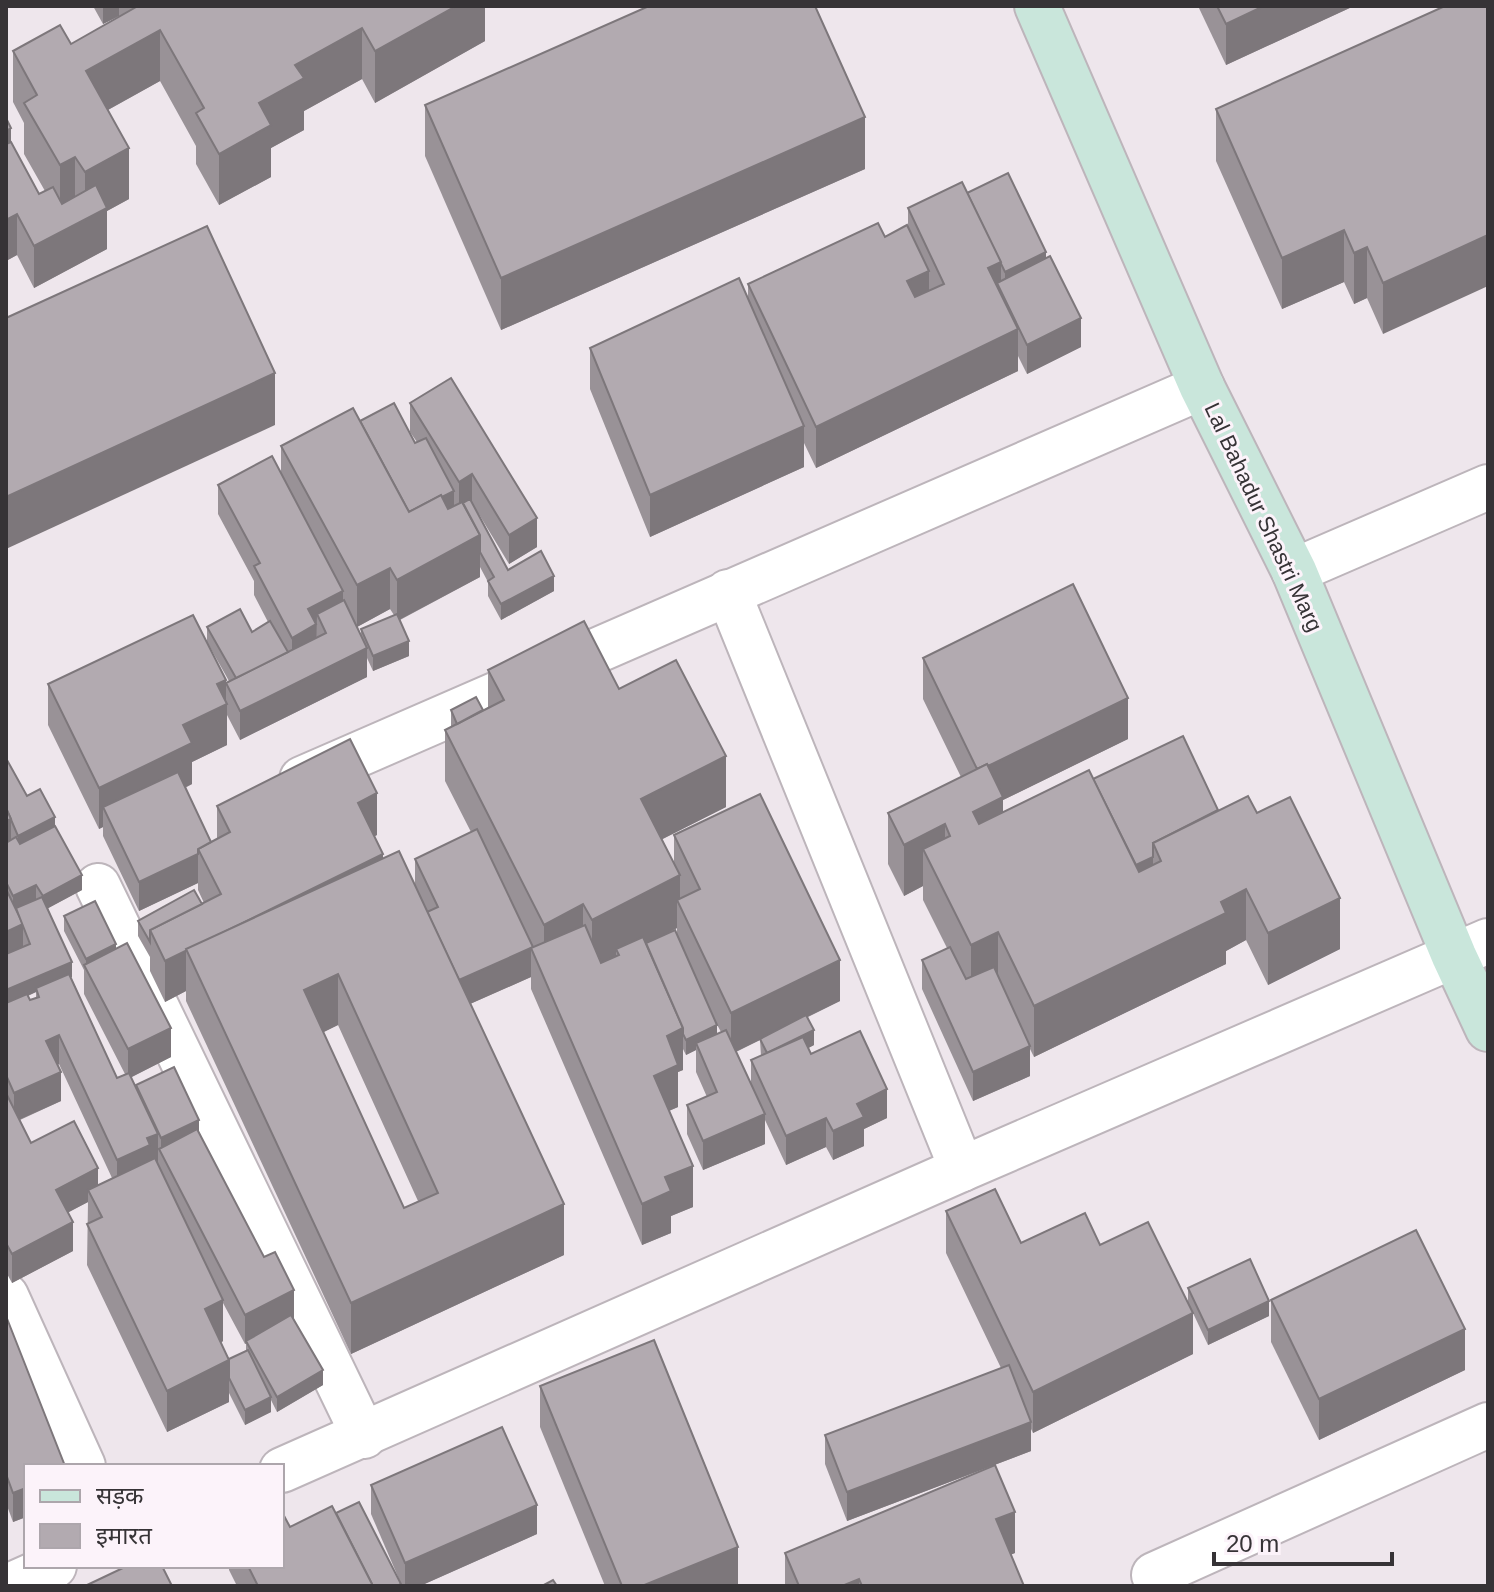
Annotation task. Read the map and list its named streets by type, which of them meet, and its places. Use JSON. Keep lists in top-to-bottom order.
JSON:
{
  "streets": {
    "street": ["Lal Bahadur Shastri Marg"]
  },
  "legend": ["सड़क", "इमारत"],
  "scale_bar": "20 m"
}
